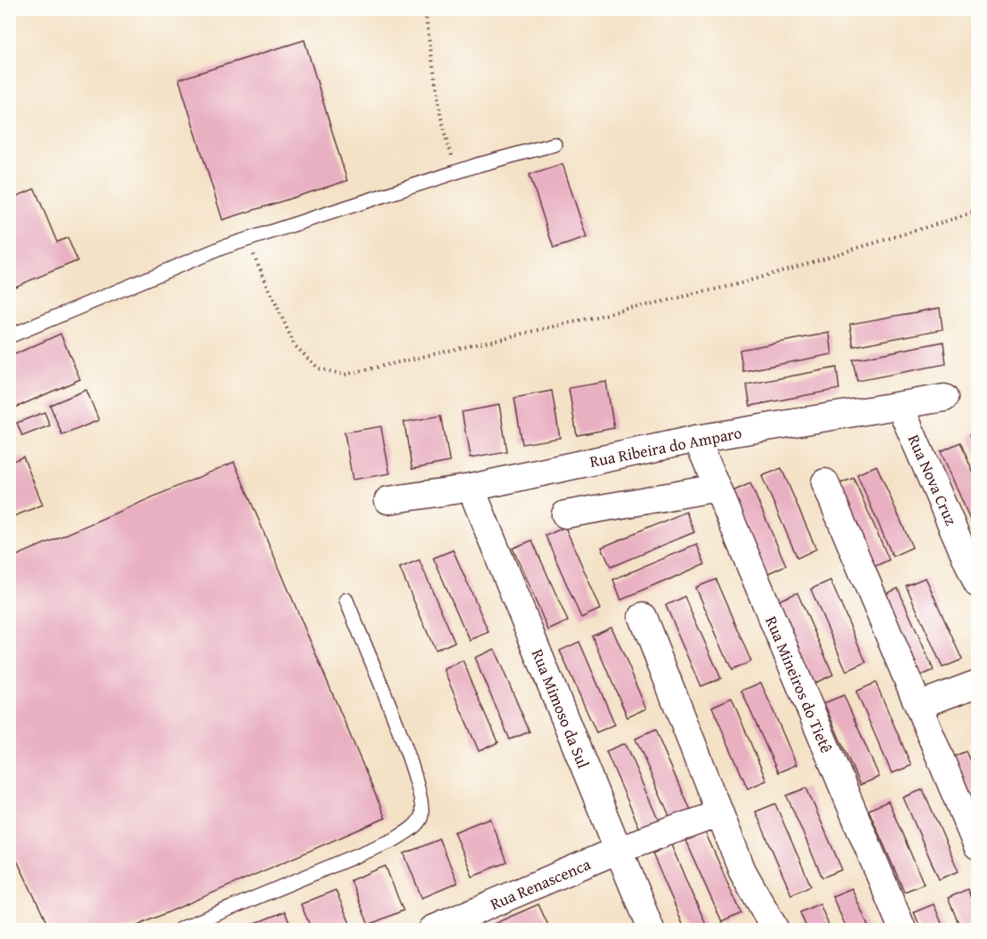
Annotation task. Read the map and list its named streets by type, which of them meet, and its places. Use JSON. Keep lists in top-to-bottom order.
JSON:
{
  "streets": {
    "street": [
      "Rua Ribeira do Amparo",
      "Rua Nova Cruz",
      "Rua Mineiros do Tietê",
      "Rua Mimoso da Sul",
      "Rua Renascenca"
    ]
  },
  "crossings": [
    ["Rua Ribeira do Amparo", "Rua Nova Cruz"],
    ["Rua Ribeira do Amparo", "Rua Mineiros do Tietê"],
    ["Rua Ribeira do Amparo", "Rua Mimoso da Sul"],
    ["Rua Mimoso da Sul", "Rua Renascenca"]
  ]
}
